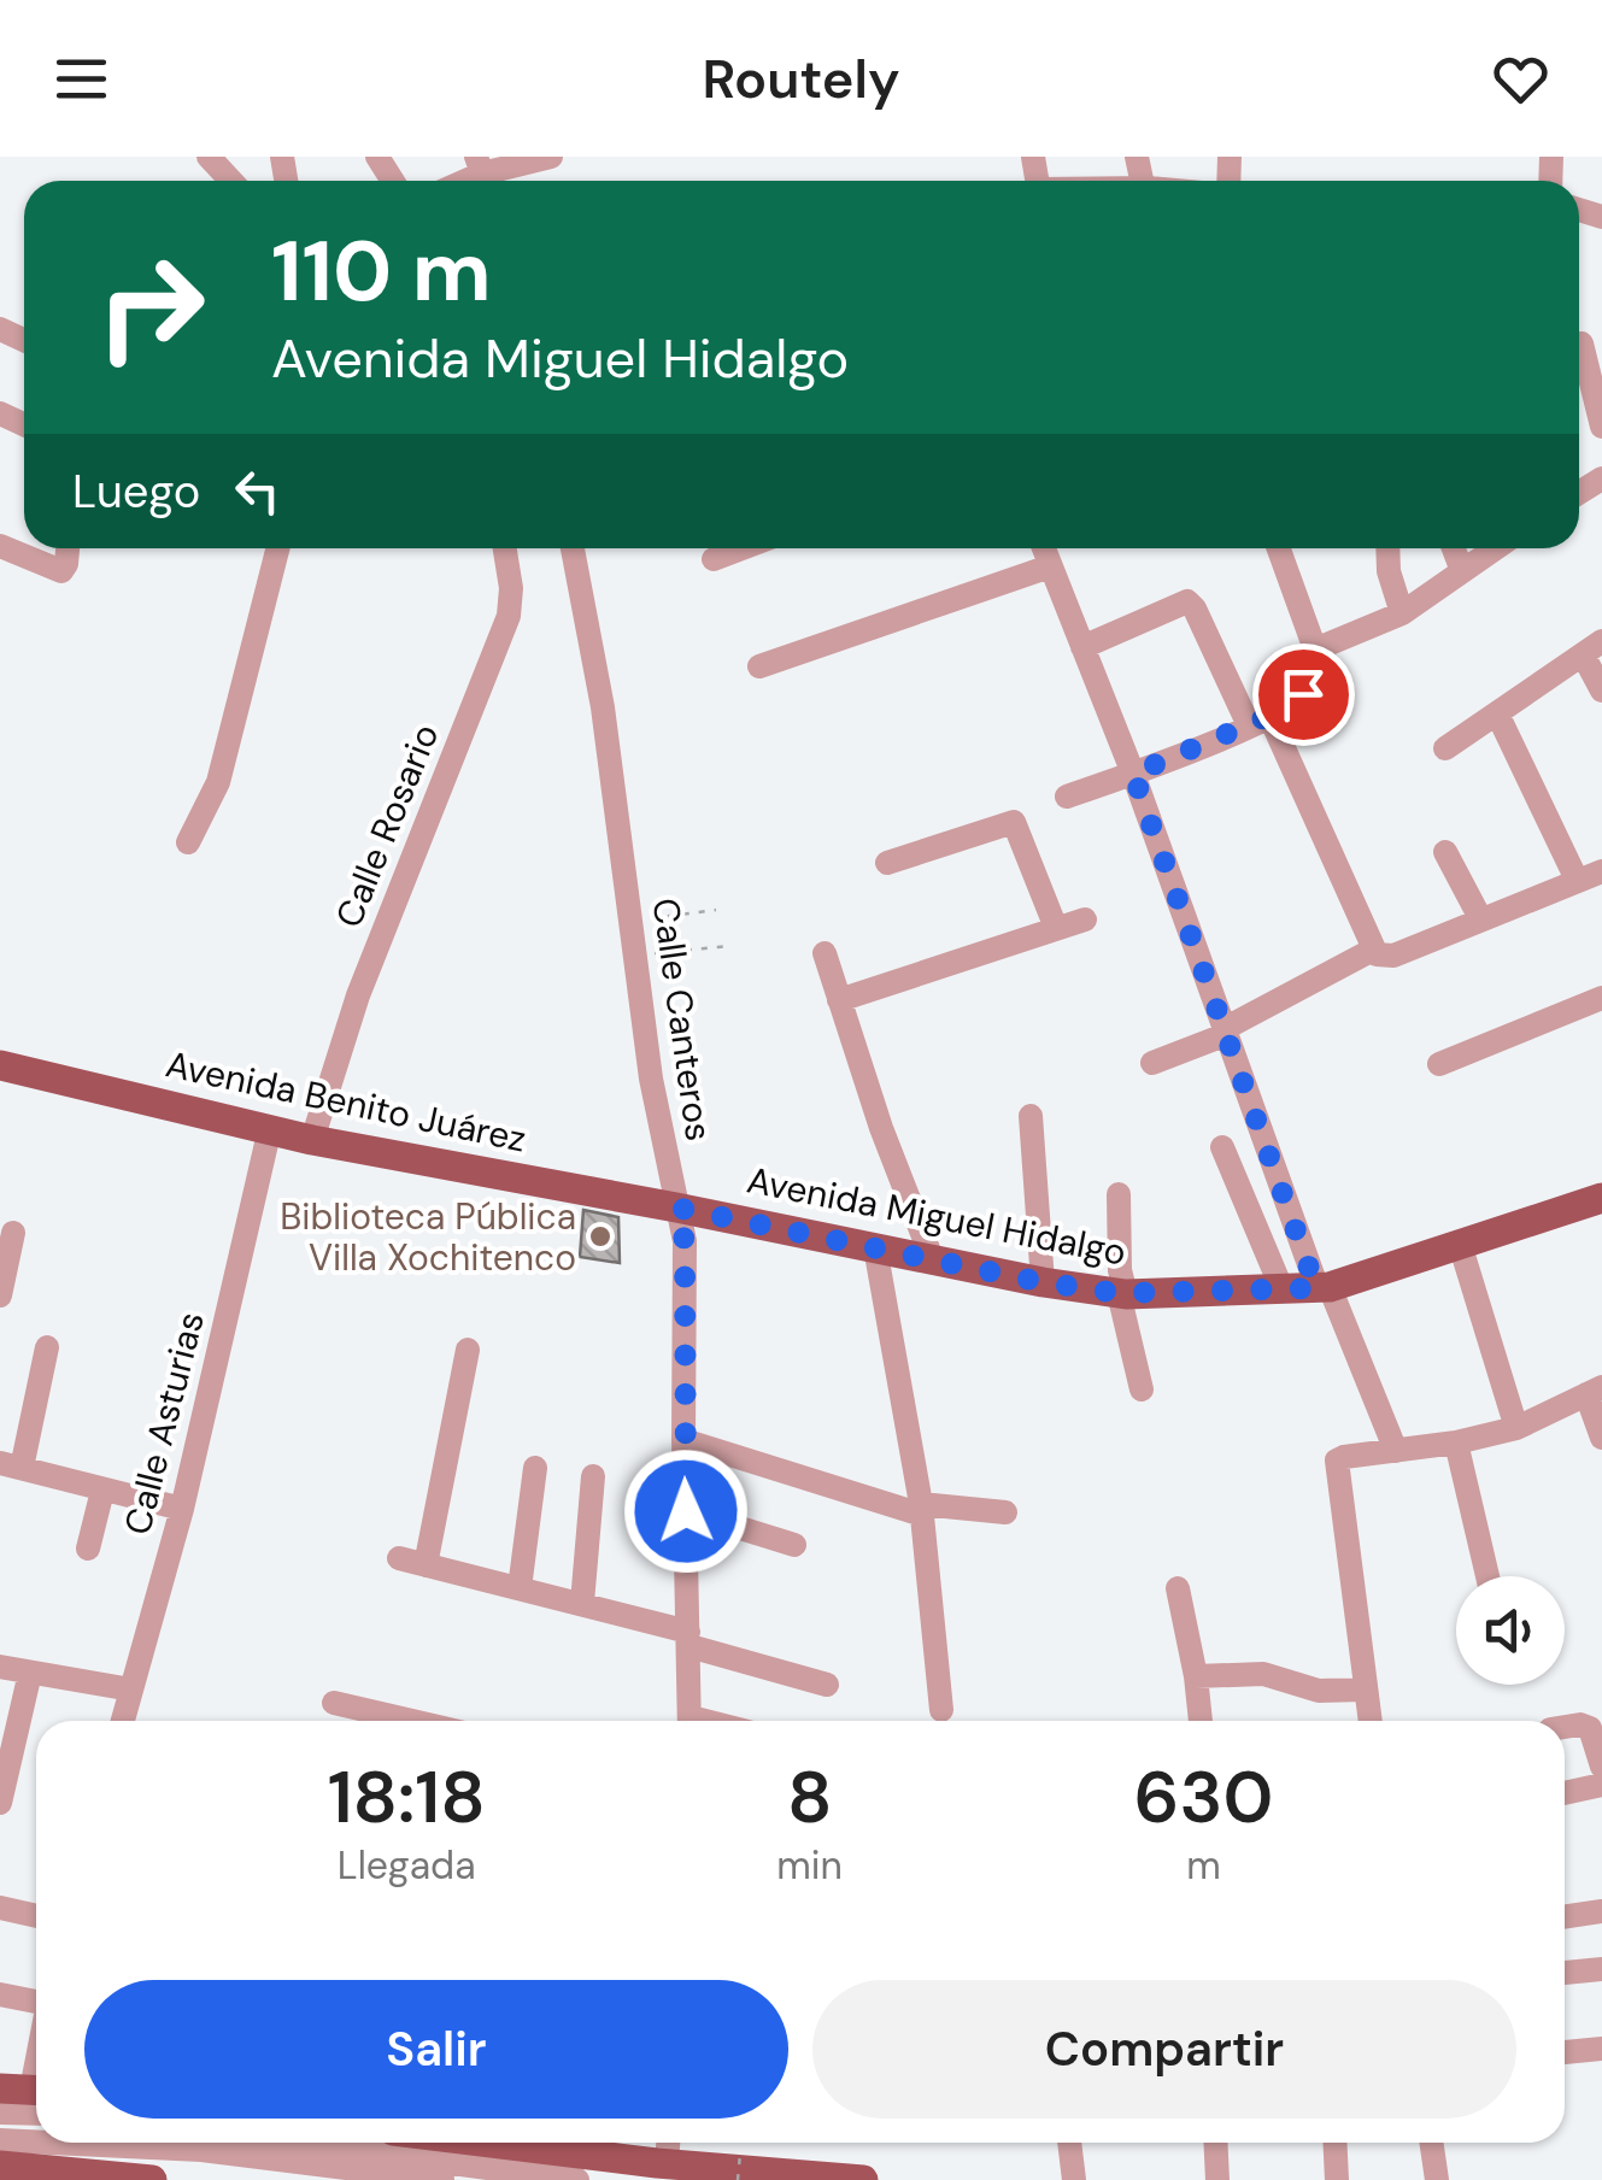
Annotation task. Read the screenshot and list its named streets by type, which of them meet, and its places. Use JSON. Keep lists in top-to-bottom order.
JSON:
{
  "streets": {
    "main road": ["Avenida Benito Juárez", "Avenida Miguel Hidalgo"],
    "street": ["Calle Rosario", "Calle Canteros", "Calle Asturias"]
  },
  "crossings": [
    ["Calle Rosario", "Avenida Benito Juárez"],
    ["Calle Canteros", "Avenida Benito Juárez"],
    ["Calle Canteros", "Avenida Miguel Hidalgo"],
    ["Avenida Benito Juárez", "Avenida Miguel Hidalgo"],
    ["Avenida Benito Juárez", "Calle Asturias"]
  ],
  "places": ["Biblioteca Pública Villa Xochitenco"],
  "page": {
    "header": "Routely",
    "turn": ["110 m", "Avenida Miguel Hidalgo"],
    "then": "Luego",
    "eta": [
      "18:18",
      "Llegada",
      "8",
      "min",
      "630",
      "m"
    ],
    "buttons": ["Salir", "Compartir"]
  }
}
